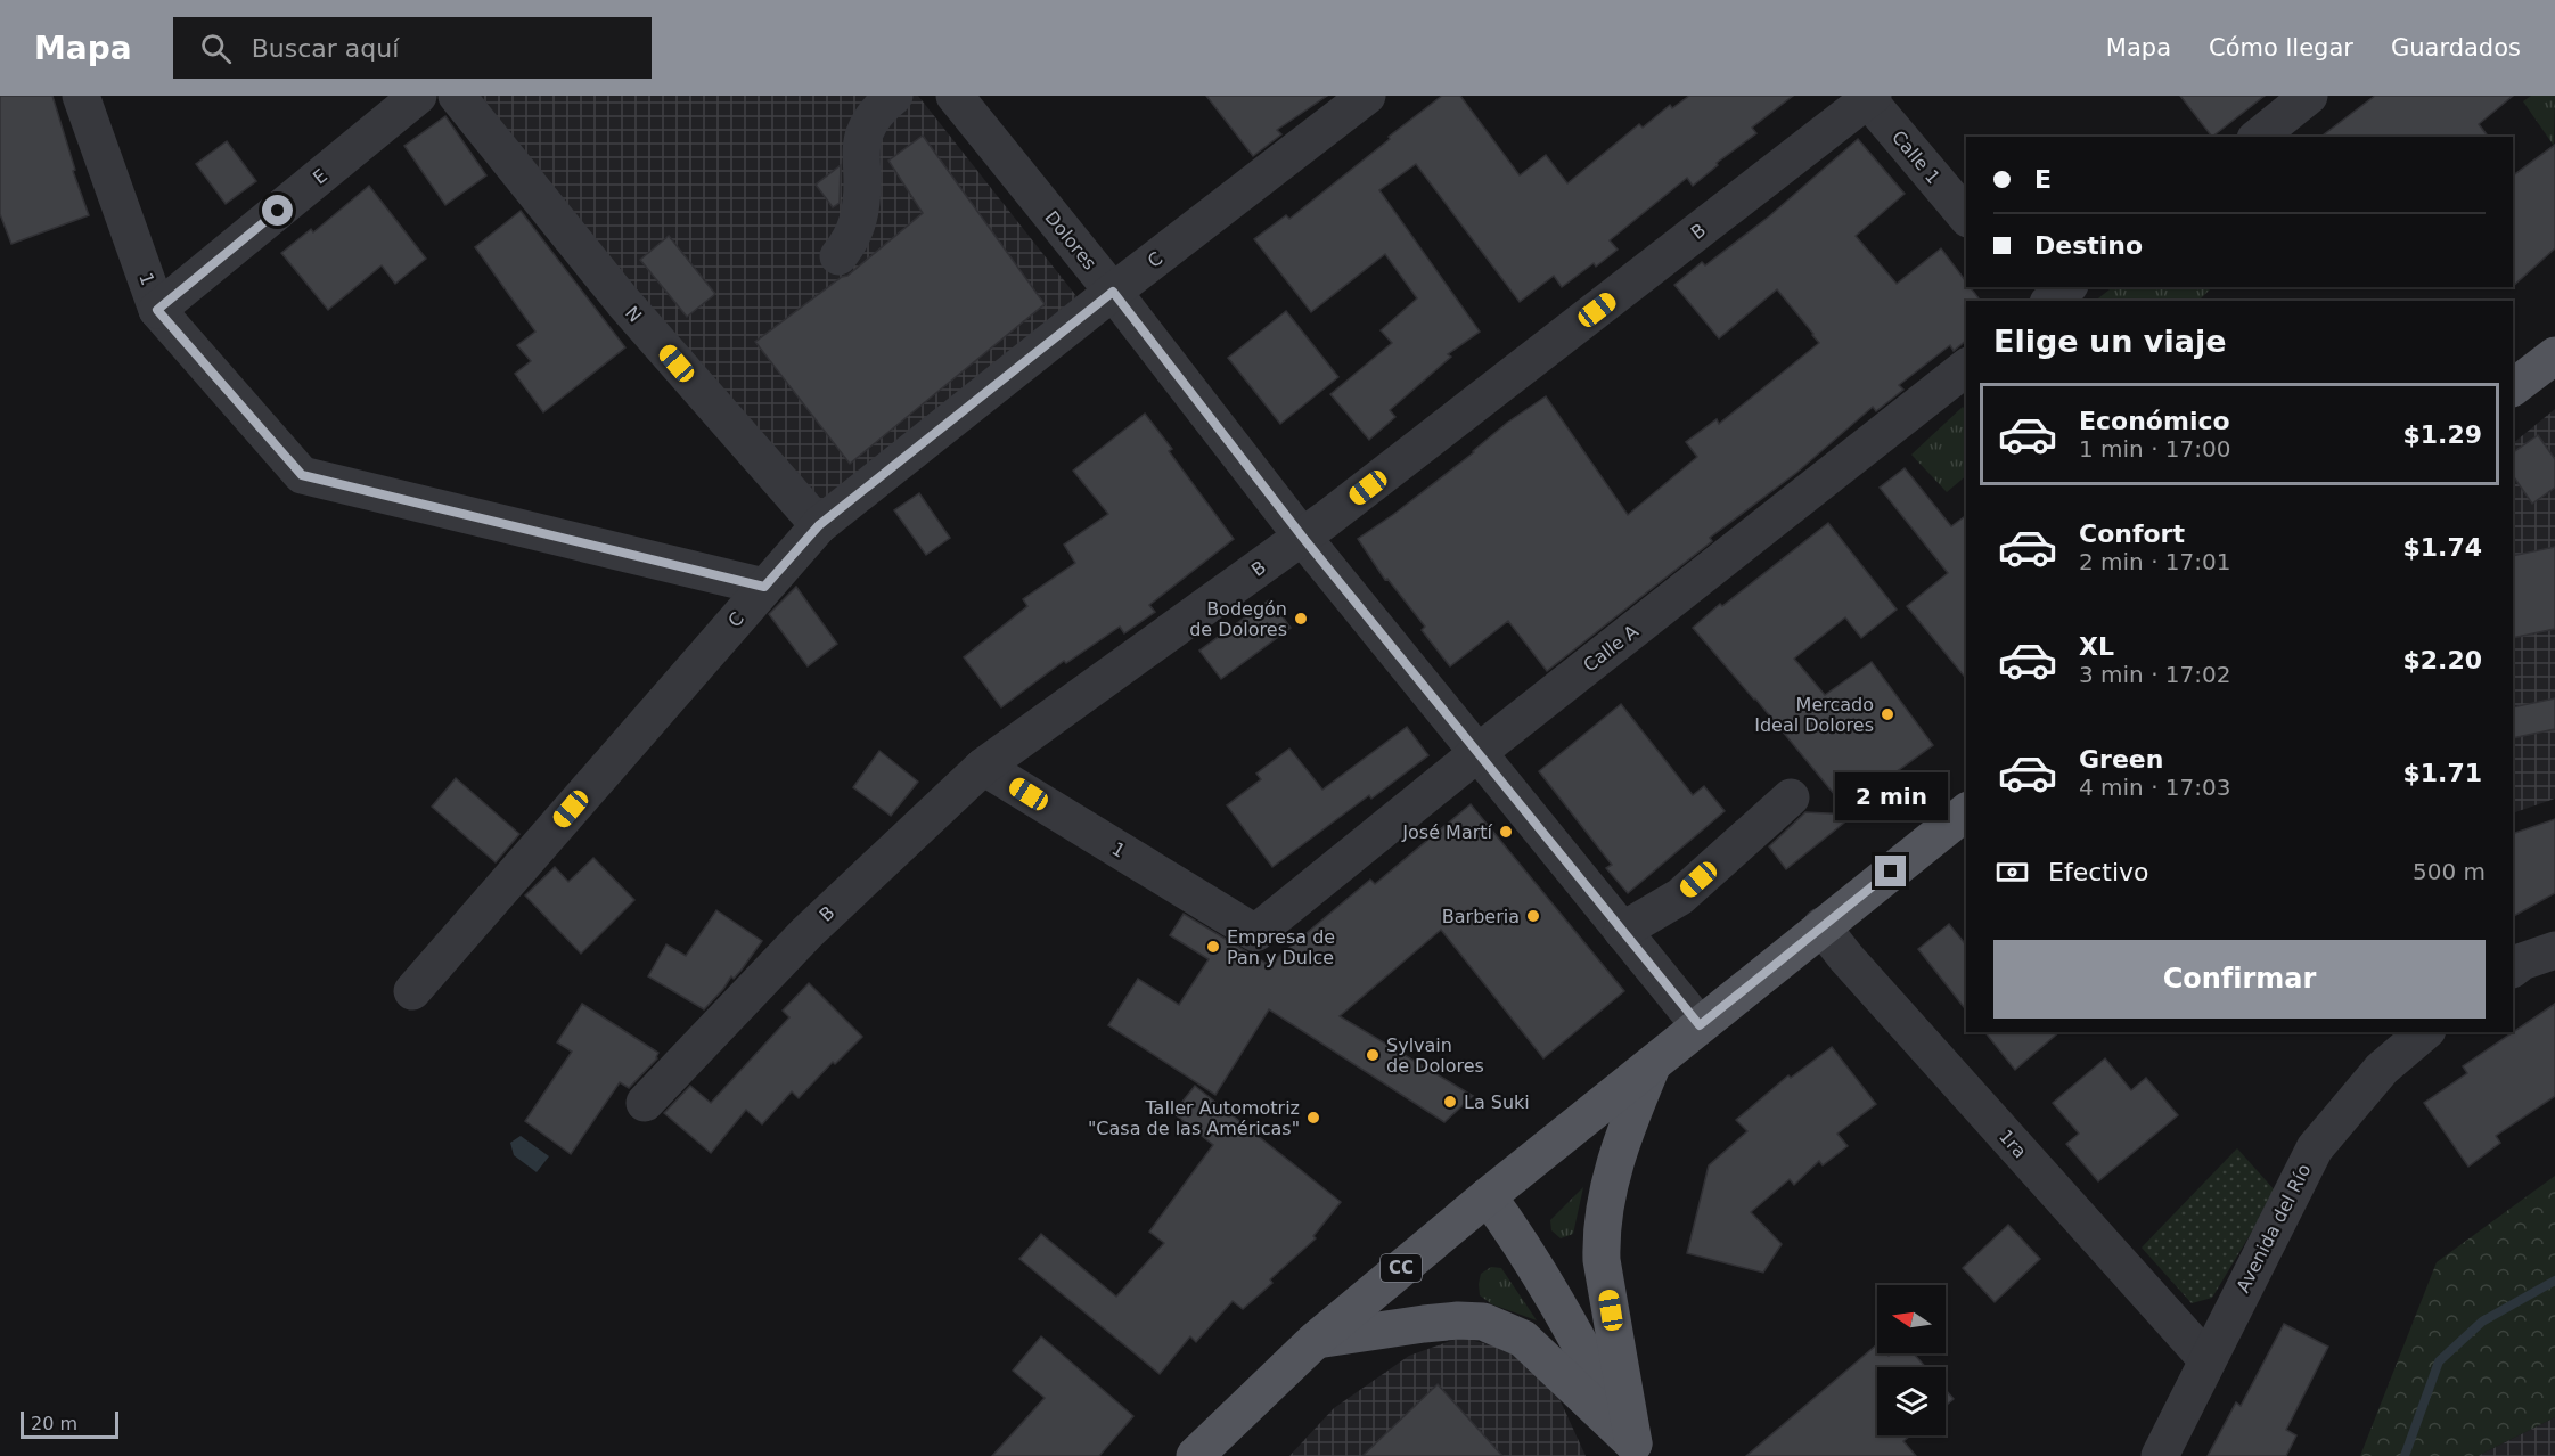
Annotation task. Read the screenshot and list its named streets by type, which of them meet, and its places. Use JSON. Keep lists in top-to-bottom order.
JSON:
{
  "streets": {
    "main road": ["CC"],
    "street": [
      "Calle 1",
      "E",
      "B",
      "Dolores",
      "C",
      "1",
      "N",
      "Calle A",
      "1ra",
      "Avenida del Río"
    ]
  },
  "crossings": [
    ["Calle 1", "B"],
    ["E", "1"],
    ["B", "Dolores"],
    ["B", "1"],
    ["Dolores", "C"],
    ["Dolores", "Calle A"],
    ["Dolores", "CC"],
    ["C", "1"],
    ["C", "N"],
    ["1", "Calle A"],
    ["1ra", "Avenida del Río"],
    ["1ra", "CC"]
  ],
  "places": [
    "Bodegón de Dolores",
    "Mercado Ideal Dolores",
    "José Martí",
    "Barberia",
    "Empresa de Pan y Dulce",
    "Sylvain de Dolores",
    "La Suki",
    "Taller Automotriz \"Casa de las Américas\""
  ],
  "scale_bar": "20 m",
  "north": "left",
  "page": {
    "header": "Mapa",
    "search": "Buscar aquí",
    "nav": ["Mapa", "Cómo llegar", "Guardados"],
    "banner": ["E", "Destino"],
    "heading": "Elige un viaje",
    "list": [
      {
        "name": "Económico",
        "note": "1 min · 17:00",
        "value": "$1.29"
      },
      {
        "name": "Confort",
        "note": "2 min · 17:01",
        "value": "$1.74"
      },
      {
        "name": "XL",
        "note": "3 min · 17:02",
        "value": "$2.20"
      },
      {
        "name": "Green",
        "note": "4 min · 17:03",
        "value": "$1.71"
      }
    ],
    "bubble": "2 min",
    "pay": ["Efectivo", "500 m"],
    "buttons": "Confirmar",
    "scale": "20 m"
  }
}
